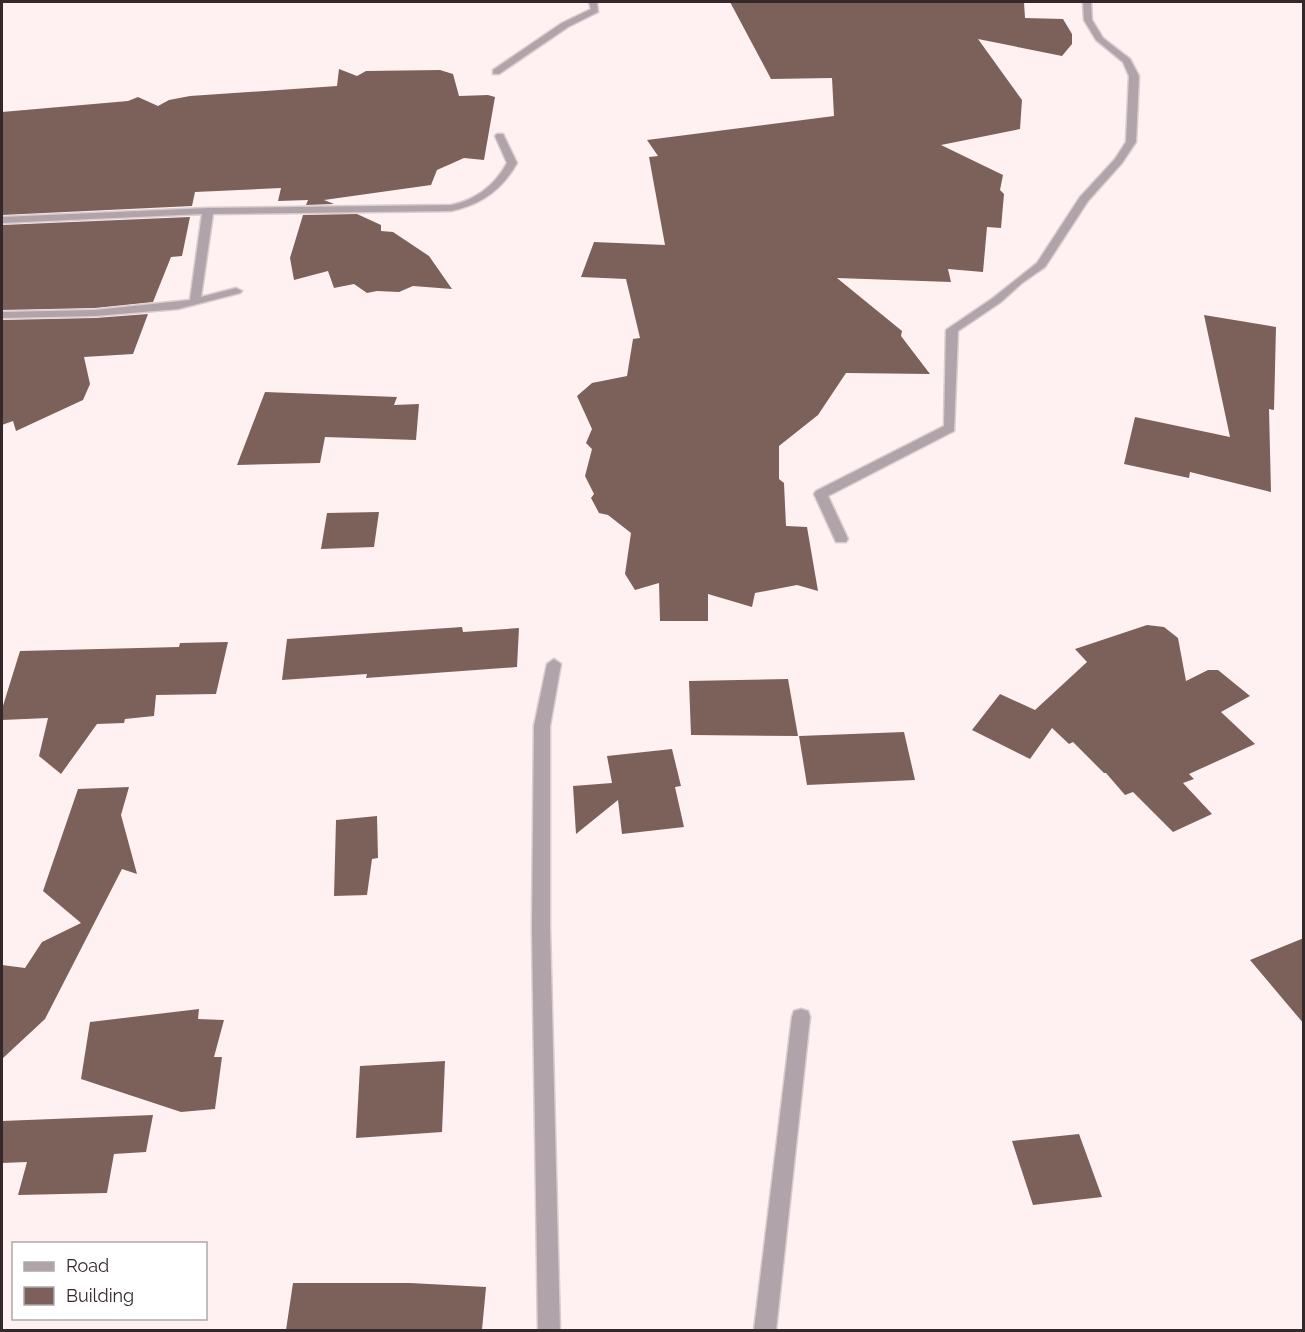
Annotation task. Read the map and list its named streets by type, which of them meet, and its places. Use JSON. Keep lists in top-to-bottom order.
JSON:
{
  "legend": ["Road", "Building"]
}
